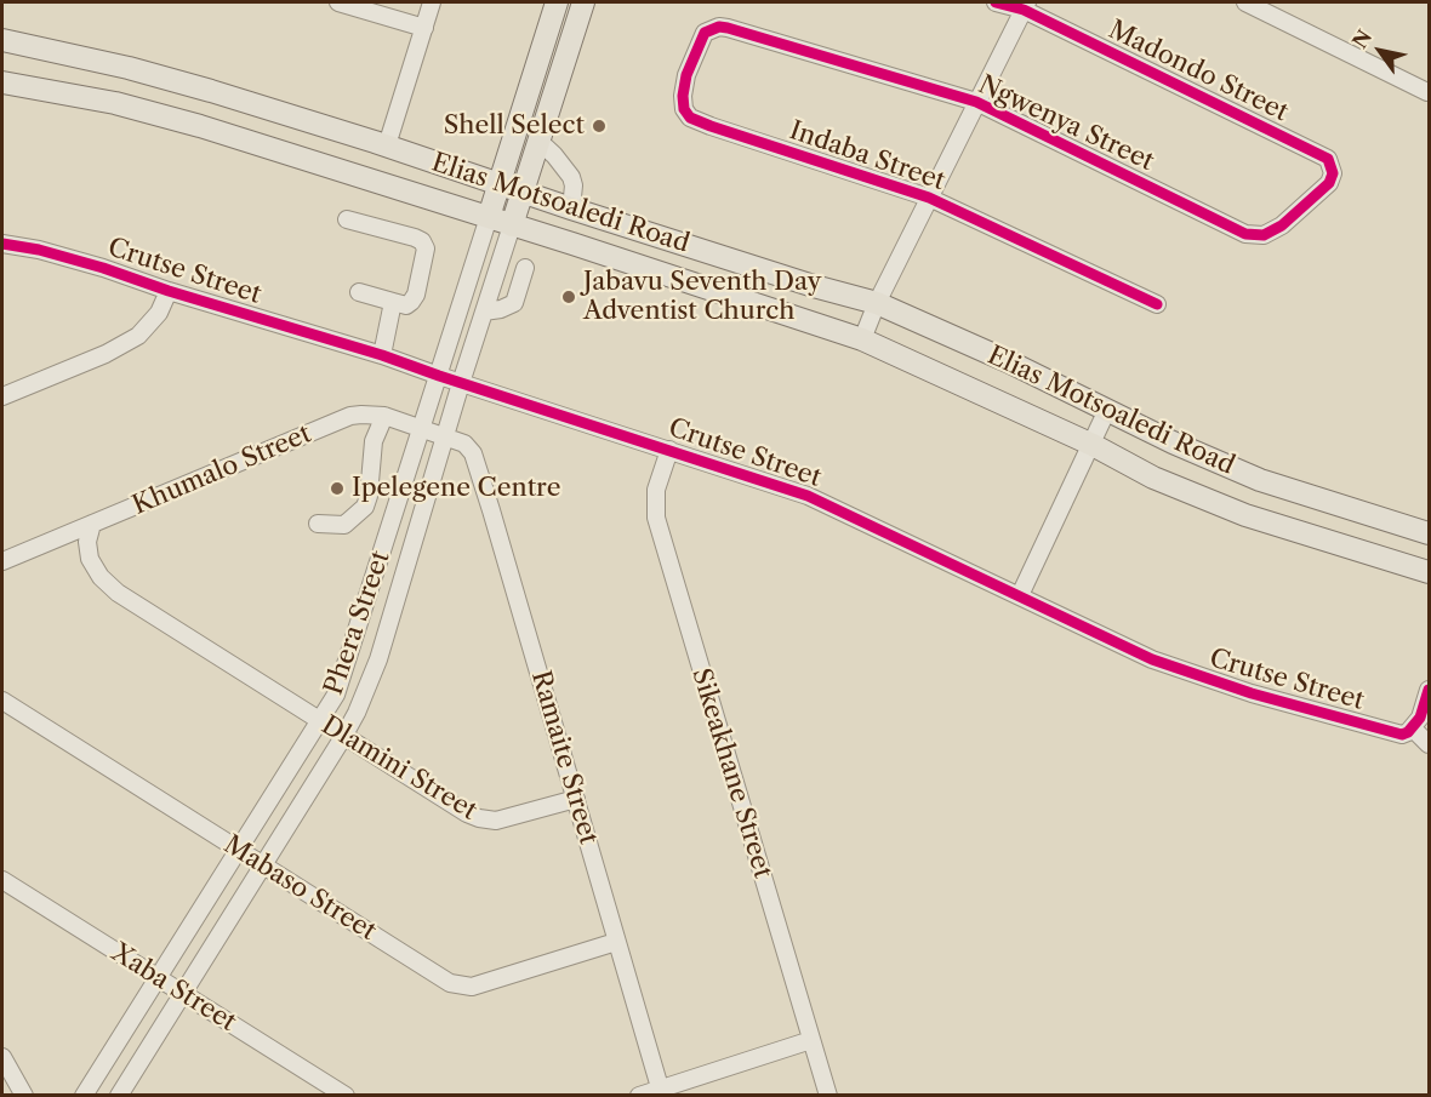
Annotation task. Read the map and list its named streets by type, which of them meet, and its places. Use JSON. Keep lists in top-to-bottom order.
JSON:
{
  "streets": {
    "main road": ["Elias Motsoaledi Road", "Phera Street"],
    "street": [
      "Madondo Street",
      "Ngwenya Street",
      "Indaba Street",
      "Crutse Street",
      "Khumalo Street",
      "Ramaite Street",
      "Dlamini Street",
      "Sikeakhane Street",
      "Mabaso Street",
      "Xaba Street"
    ]
  },
  "crossings": [
    ["Madondo Street", "Ngwenya Street"],
    ["Ngwenya Street", "Indaba Street"],
    ["Elias Motsoaledi Road", "Phera Street"],
    ["Crutse Street", "Phera Street"],
    ["Crutse Street", "Sikeakhane Street"],
    ["Khumalo Street", "Phera Street"],
    ["Khumalo Street", "Ramaite Street"],
    ["Khumalo Street", "Dlamini Street"],
    ["Phera Street", "Ramaite Street"],
    ["Phera Street", "Dlamini Street"],
    ["Phera Street", "Mabaso Street"],
    ["Phera Street", "Xaba Street"],
    ["Ramaite Street", "Dlamini Street"],
    ["Ramaite Street", "Mabaso Street"]
  ],
  "places": ["Shell Select", "Jabavu Seventh Day Adventist Church", "Ipelegene Centre"],
  "north": "top left"
}
